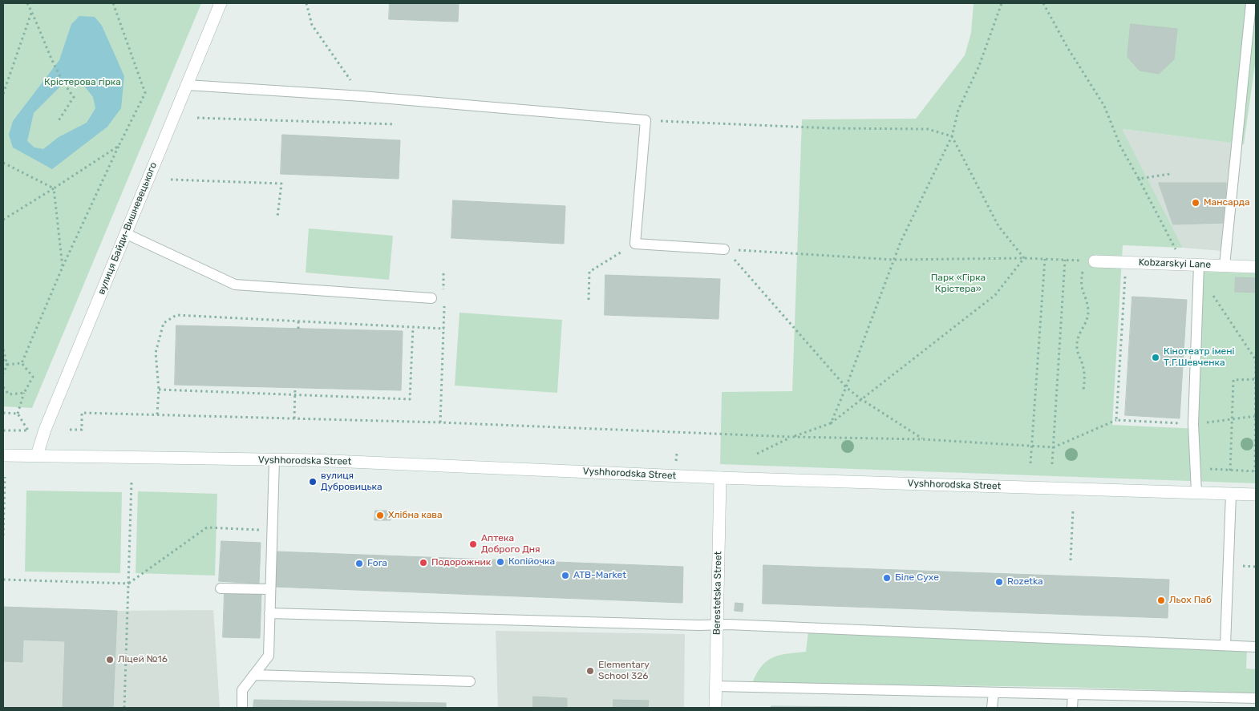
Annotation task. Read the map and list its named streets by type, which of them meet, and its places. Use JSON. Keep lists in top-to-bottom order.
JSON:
{
  "streets": {
    "main road": [
      "вулиця Байди-Вишневецького",
      "Kobzarskyi Lane",
      "Vyshhorodska Street",
      "Berestetska Street"
    ]
  },
  "crossings": [
    ["вулиця Байди-Вишневецького", "Vyshhorodska Street"],
    ["Vyshhorodska Street", "Berestetska Street"]
  ],
  "parks": ["Крістерова гірка", "Парк «Гірка Крістера»"],
  "places": [
    "Мансарда",
    "Кінотеатр імені Т.Г.Шевченка",
    "вулиця Дубровицька",
    "Хлібна кава",
    "Аптека Доброго Дня",
    "Копійочка",
    "Подорожник",
    "Fora",
    "ATB-Market",
    "Біле Сухе",
    "Rozetka",
    "Льох Паб",
    "Ліцей №16",
    "Elementary School 326"
  ]
}
